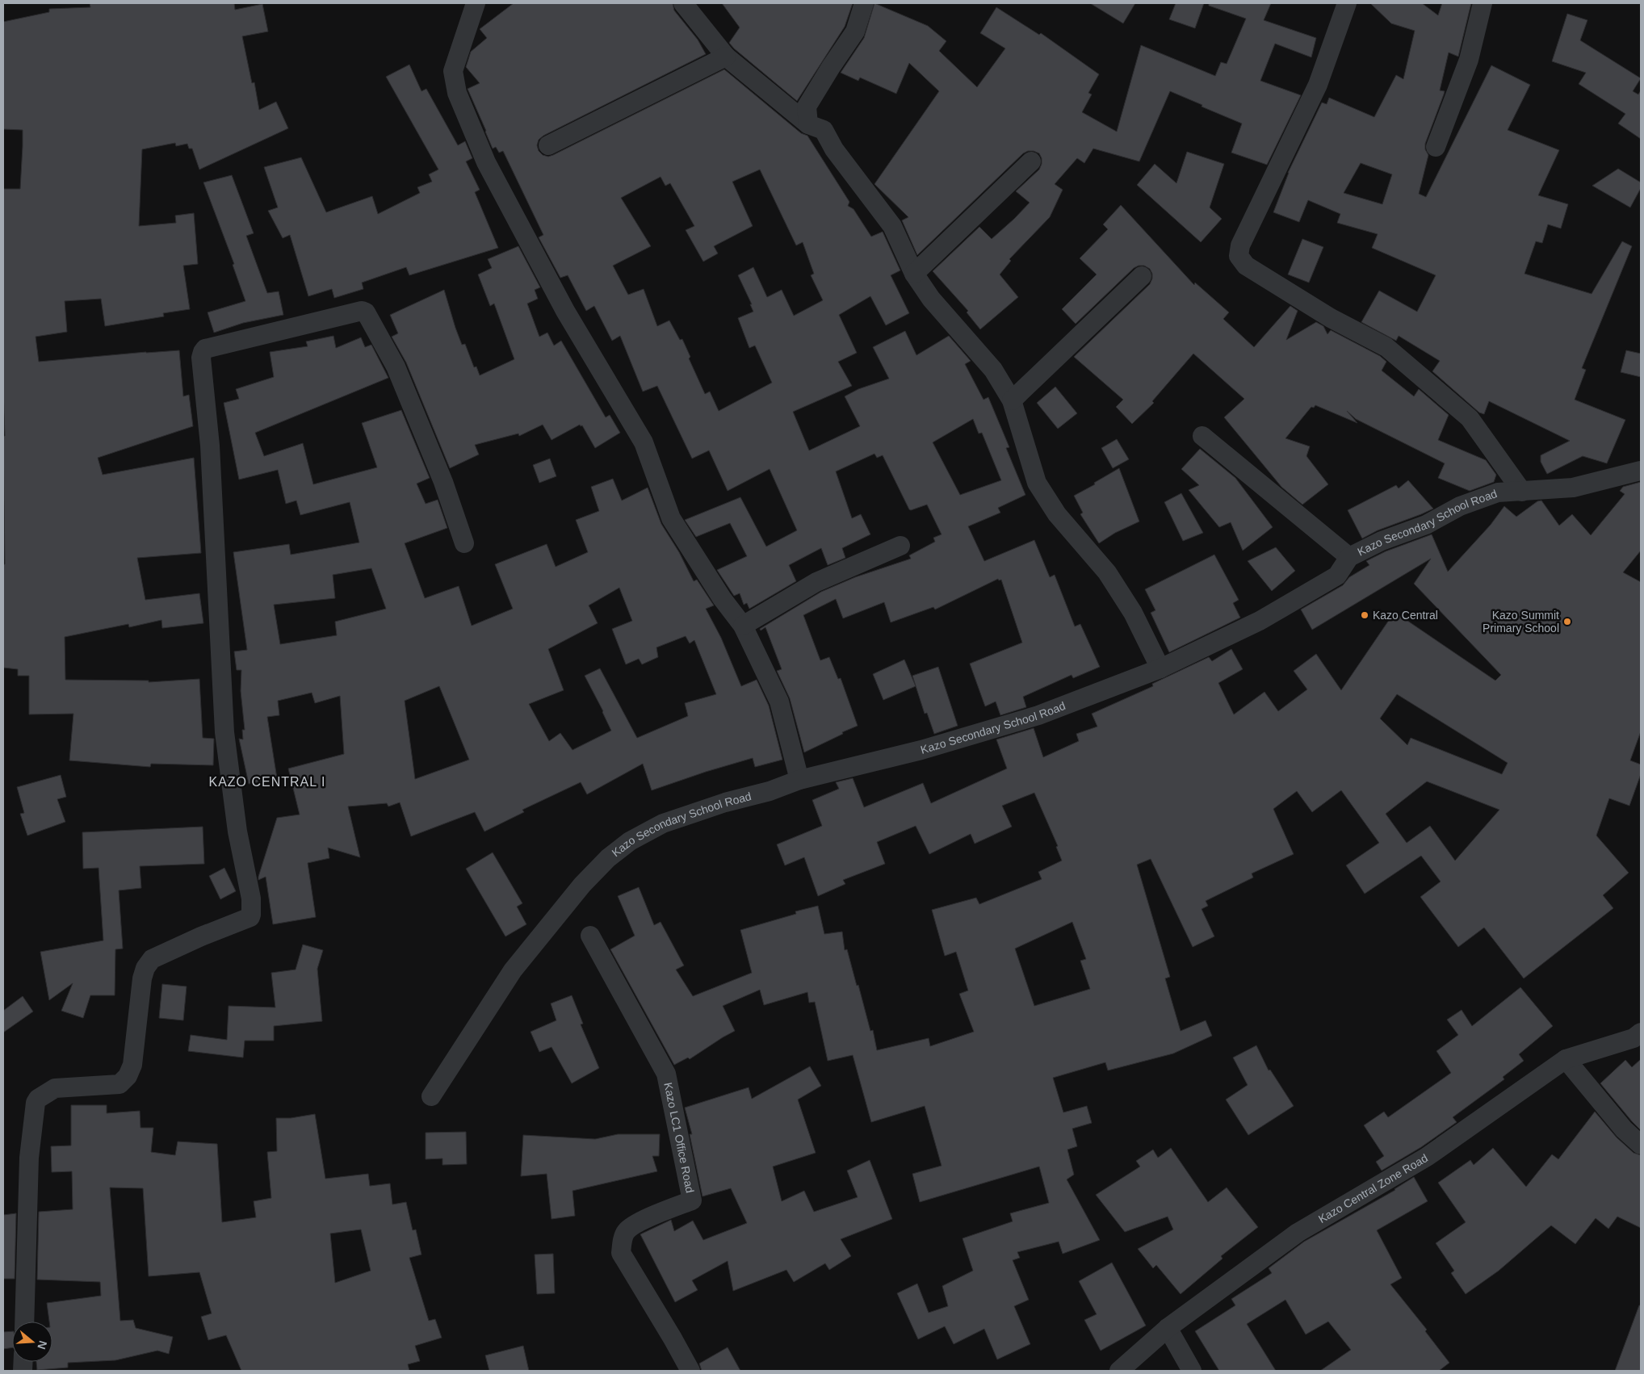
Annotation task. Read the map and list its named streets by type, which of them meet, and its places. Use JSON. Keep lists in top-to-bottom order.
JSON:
{
  "streets": {
    "street": ["Kazo Secondary School Road", "Kazo LC1 Office Road", "Kazo Central Zone Road"]
  },
  "districts": ["KAZO CENTRAL I"],
  "places": ["Kazo Central", "Kazo Summit Primary School"],
  "north": "right"
}
